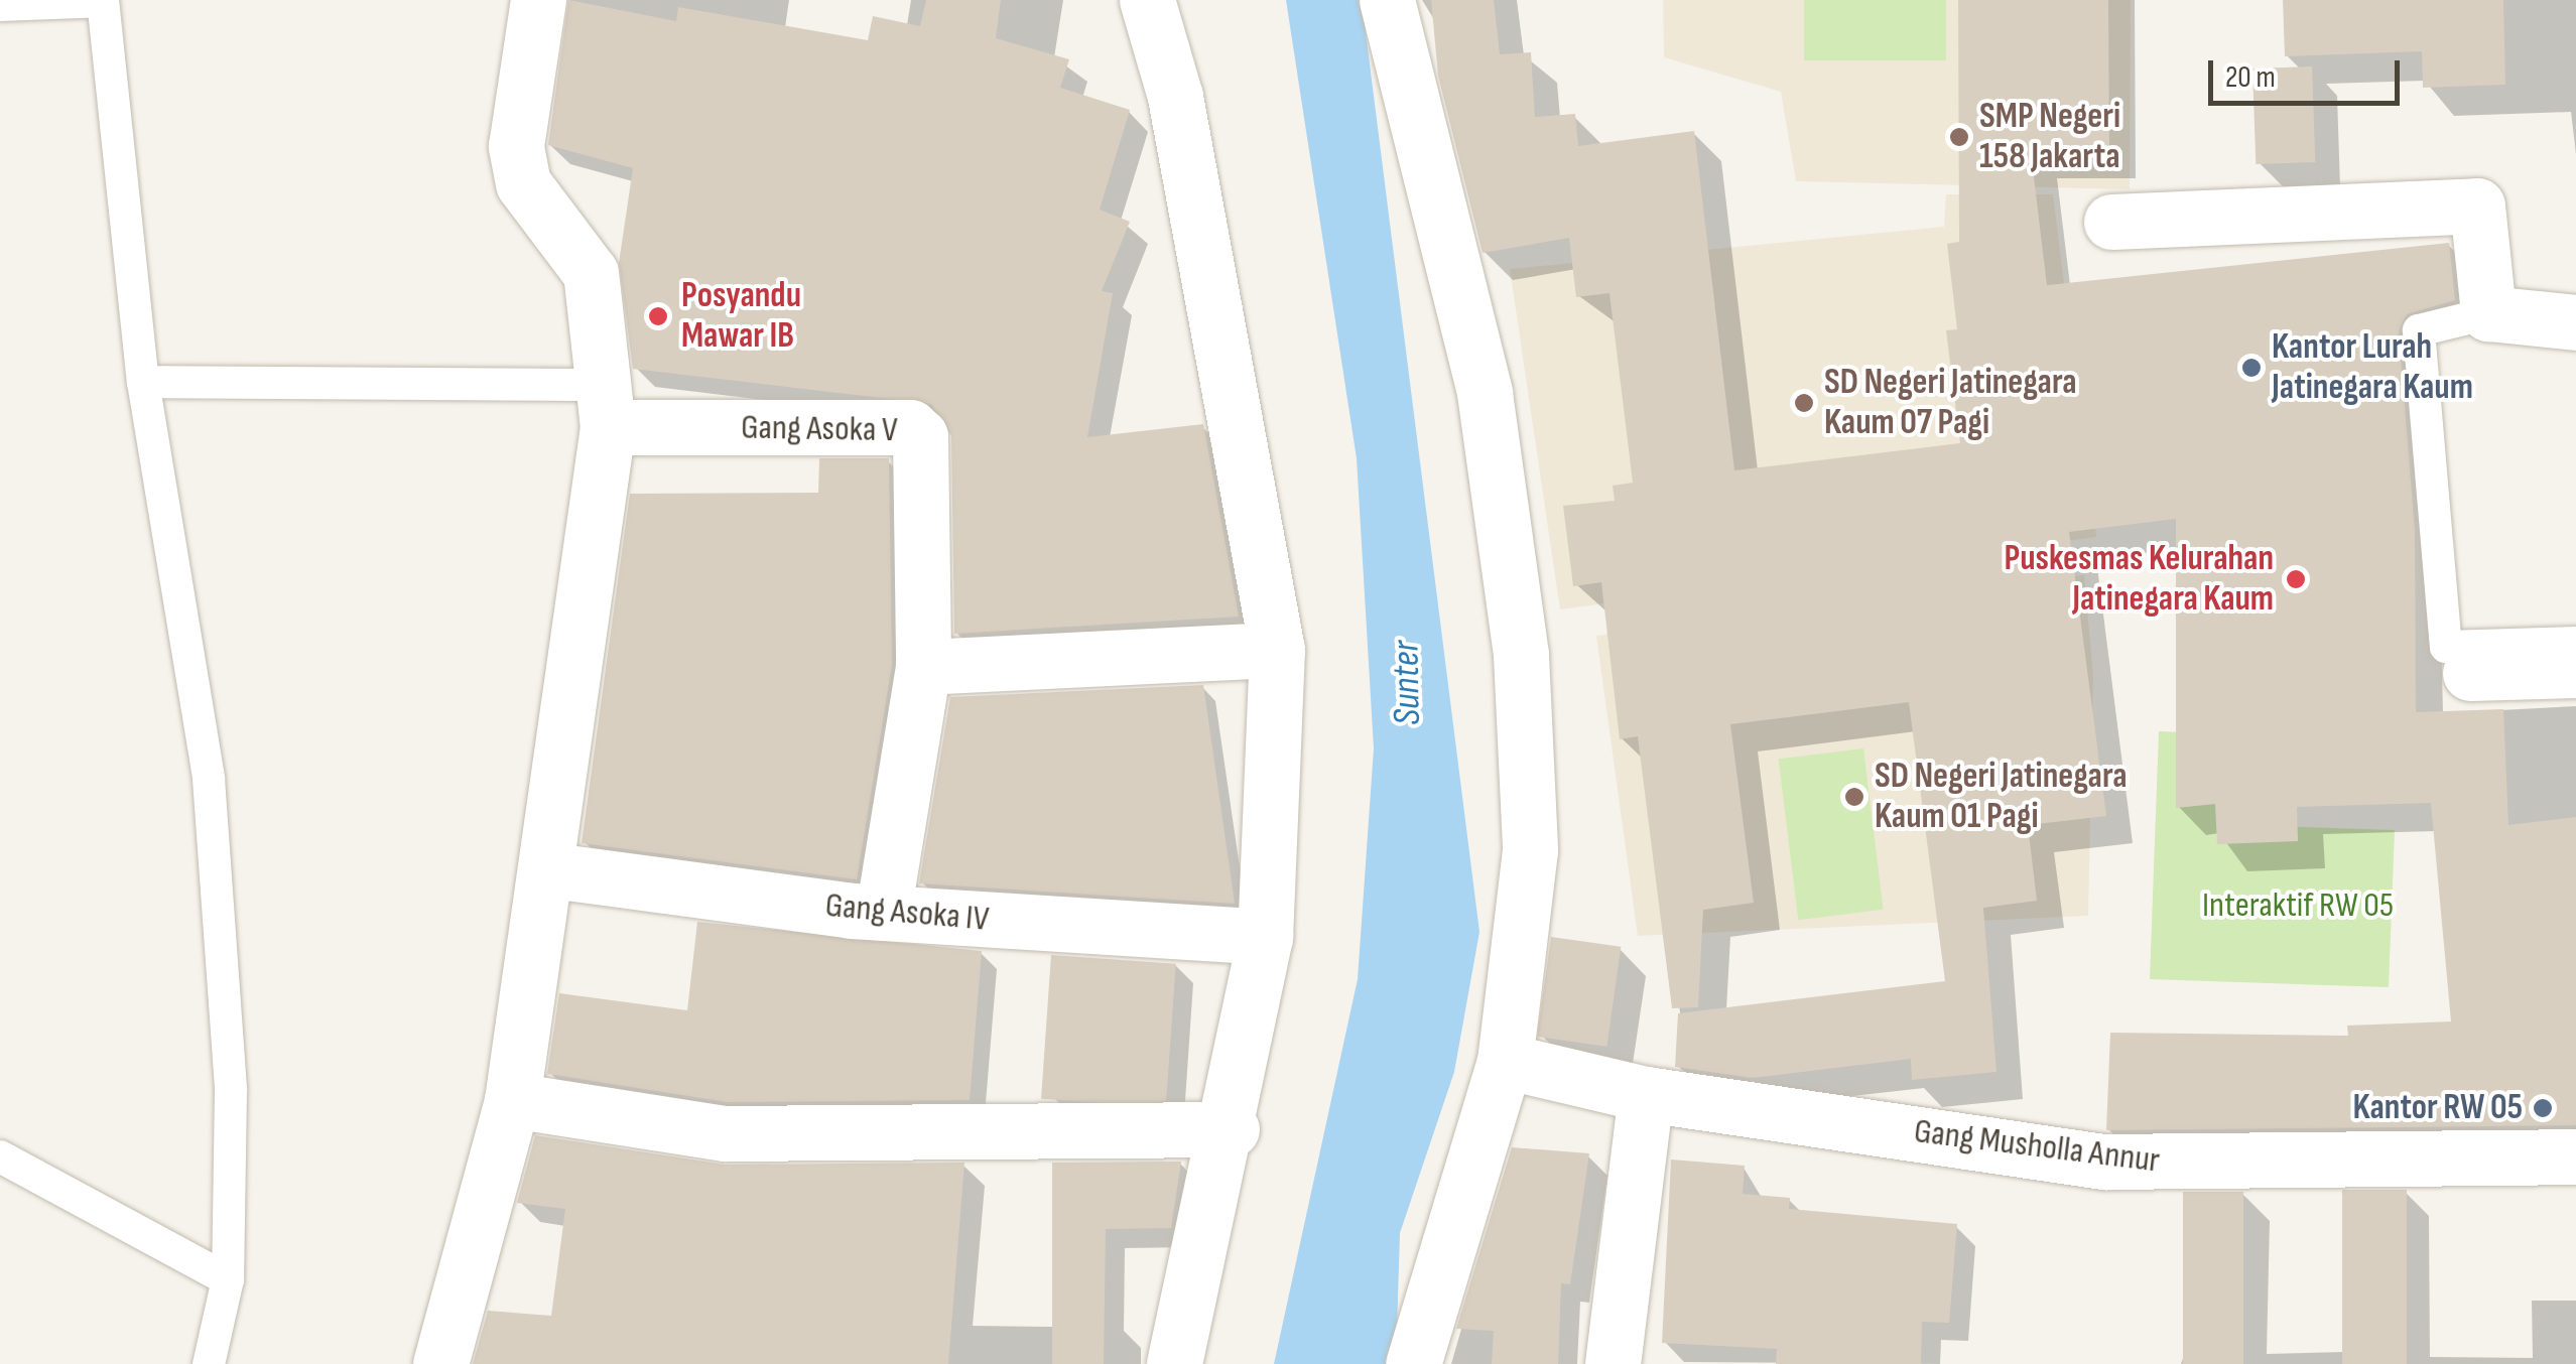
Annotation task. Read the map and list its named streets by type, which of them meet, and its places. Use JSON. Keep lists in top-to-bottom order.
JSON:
{
  "streets": {
    "street": ["Gang Asoka V", "Gang Asoka IV", "Gang Musholla Annur"]
  },
  "crossings": [
    ["Gang Asoka V", "Gang Asoka IV"]
  ],
  "water": ["Sunter"],
  "parks": ["Interaktif RW 05"],
  "places": [
    "SMP Negeri 158 Jakarta",
    "Posyandu Mawar IB",
    "Kantor Lurah Jatinegara Kaum",
    "SD Negeri Jatinegara Kaum 07 Pagi",
    "Puskesmas Kelurahan Jatinegara Kaum",
    "SD Negeri Jatinegara Kaum 01 Pagi",
    "Kantor RW 05"
  ],
  "scale_bar": "20 m"
}
